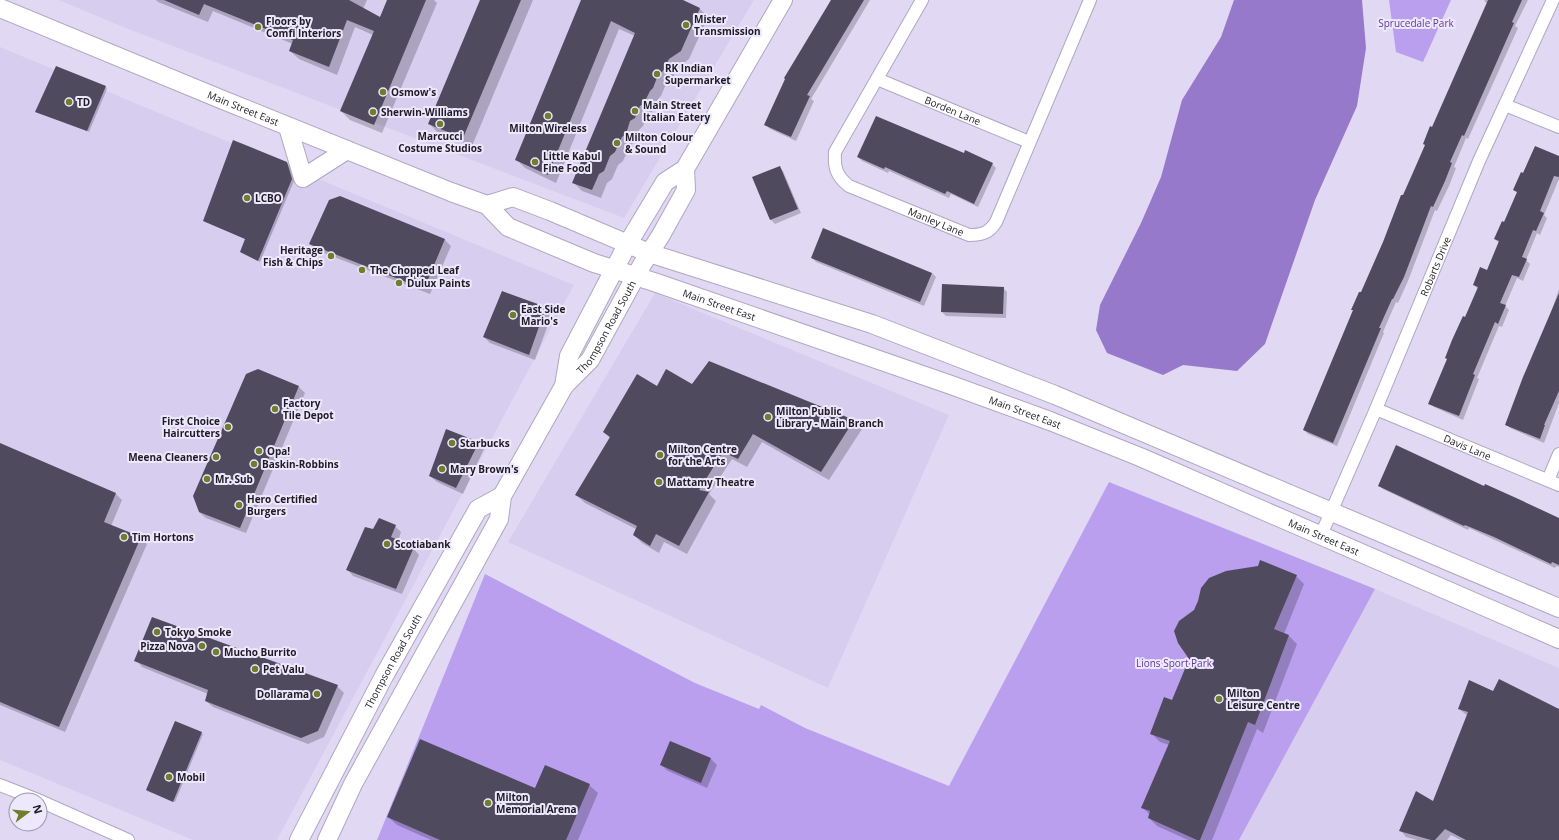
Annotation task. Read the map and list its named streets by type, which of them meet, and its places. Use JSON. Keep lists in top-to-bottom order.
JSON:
{
  "streets": {
    "main road": ["Main Street East", "Thompson Road South"],
    "street": [
      "Borden Lane",
      "Manley Lane",
      "Robarts Drive",
      "Davis Lane"
    ]
  },
  "crossings": [
    ["Main Street East", "Robarts Drive"],
    ["Main Street East", "Thompson Road South"],
    ["Borden Lane", "Manley Lane"],
    ["Robarts Drive", "Davis Lane"]
  ],
  "parks": ["Sprucedale Park", "Lions Sport Park"],
  "places": [
    "Mister Transmission",
    "Floors by Comfi Interiors",
    "RK Indian Supermarket",
    "Osmow's",
    "TD",
    "Main Street Italian Eatery",
    "Sherwin-Williams",
    "Milton Wireless",
    "Marcucci Costume Studios",
    "Milton Colour & Sound",
    "Little Kabul Fine Food",
    "LCBO",
    "Heritage Fish & Chips",
    "The Chopped Leaf",
    "Dulux Paints",
    "East Side Mario's",
    "Factory Tile Depot",
    "Milton Public Library - Main Branch",
    "First Choice Haircutters",
    "Starbucks",
    "Opa!",
    "Milton Centre for the Arts",
    "Meena Cleaners",
    "Baskin-Robbins",
    "Mary Brown's",
    "Mr. Sub",
    "Mattamy Theatre",
    "Hero Certified Burgers",
    "Tim Hortons",
    "Scotiabank",
    "Tokyo Smoke",
    "Pizza Nova",
    "Mucho Burrito",
    "Pet Valu",
    "Dollarama",
    "Milton Leisure Centre",
    "Mobil",
    "Milton Memorial Arena"
  ],
  "north": "right"
}
